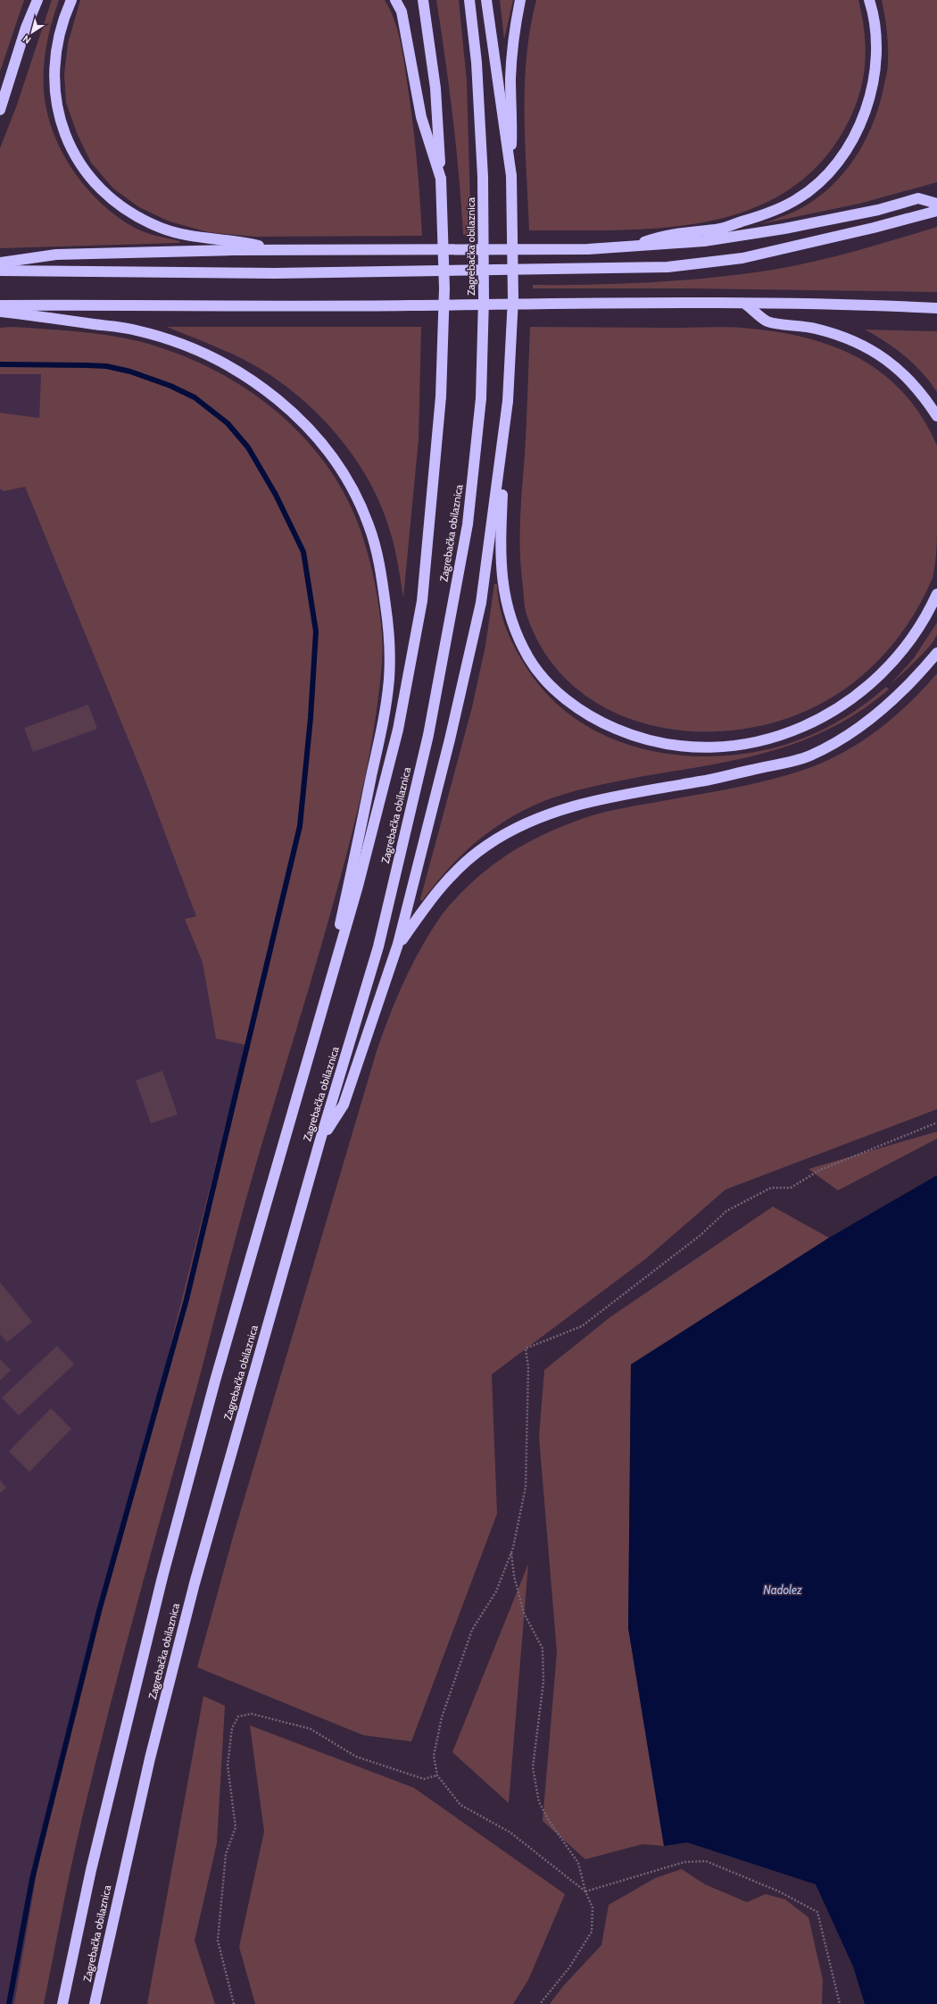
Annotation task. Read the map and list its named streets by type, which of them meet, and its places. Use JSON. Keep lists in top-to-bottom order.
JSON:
{
  "streets": {
    "highway": ["Zagrebačka obilaznica"]
  },
  "water": ["Nadolez"],
  "north": "bottom left"
}
